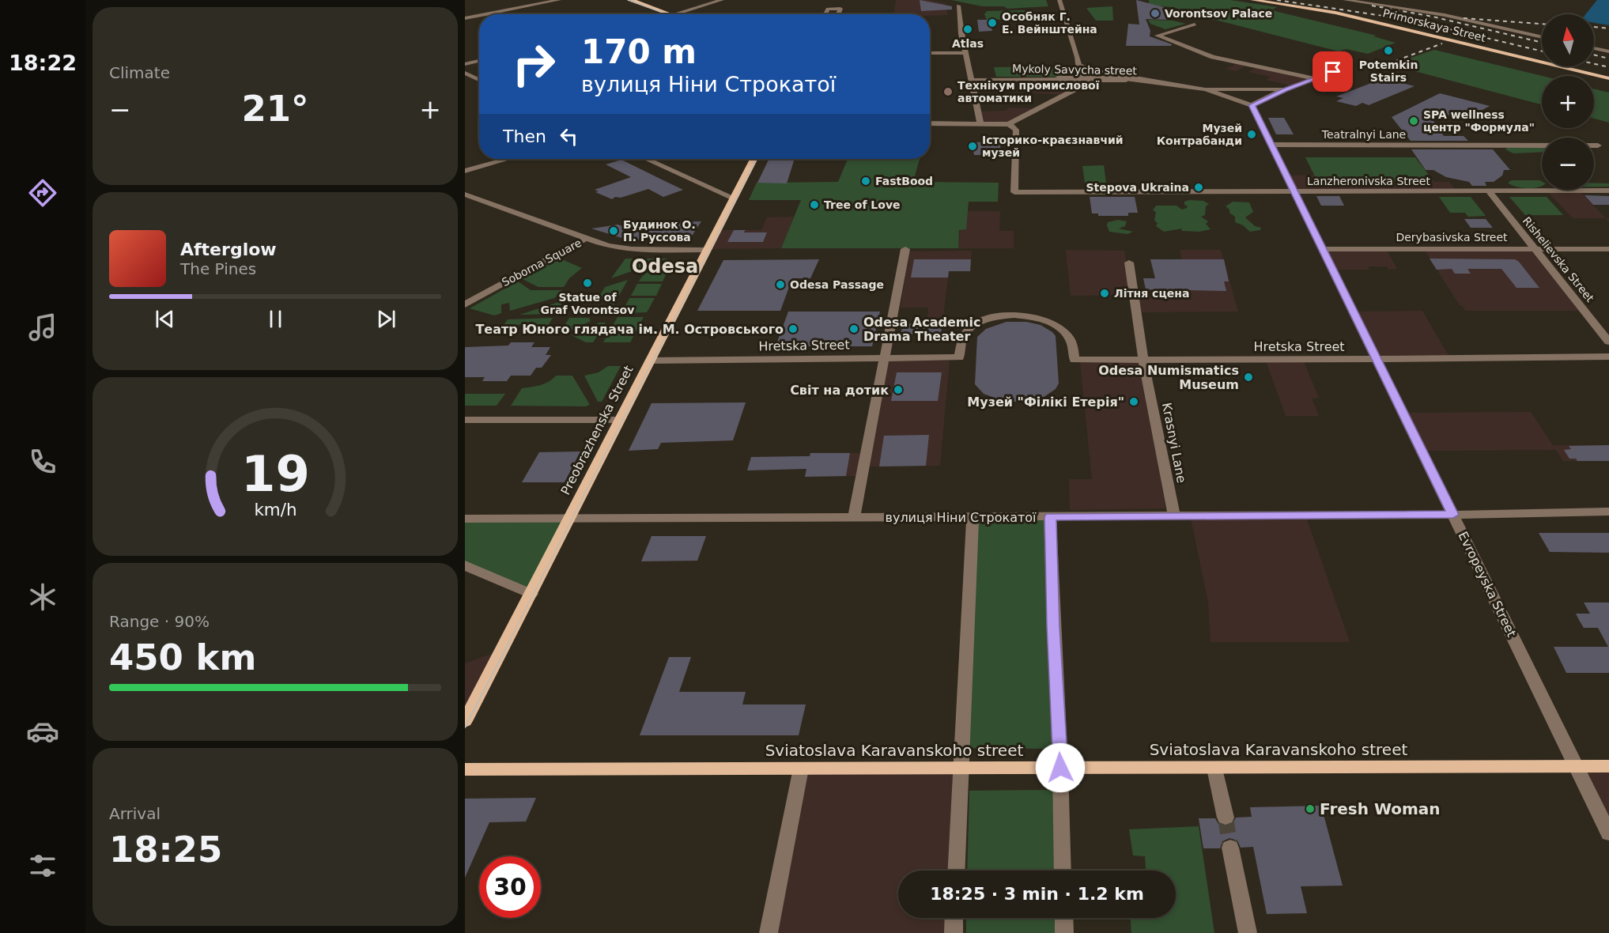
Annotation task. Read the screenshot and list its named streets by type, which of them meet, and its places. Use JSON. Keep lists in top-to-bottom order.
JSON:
{
  "streets": {
    "main road": ["Primorskaya Street", "Preobrazhenska Street", "Sviatoslava Karavanskoho street"],
    "street": [
      "Mykoly Savycha street",
      "Teatralnyi Lane",
      "Lanzheronivska Street",
      "Derybasivska Street",
      "Rishelievska Street",
      "Soborna Square",
      "Hretska Street",
      "Krasnyi Lane",
      "вулиця Ніни Строкатої",
      "Evropeyska Street"
    ]
  },
  "crossings": [
    ["Teatralnyi Lane", "Evropeyska Street"],
    ["Lanzheronivska Street", "Rishelievska Street"],
    ["Lanzheronivska Street", "Evropeyska Street"],
    ["Derybasivska Street", "Rishelievska Street"],
    ["Derybasivska Street", "Evropeyska Street"],
    ["Soborna Square", "Preobrazhenska Street"],
    ["Hretska Street", "Preobrazhenska Street"],
    ["Hretska Street", "Krasnyi Lane"],
    ["Hretska Street", "Evropeyska Street"],
    ["Preobrazhenska Street", "вулиця Ніни Строкатої"],
    ["Krasnyi Lane", "вулиця Ніни Строкатої"],
    ["вулиця Ніни Строкатої", "Evropeyska Street"],
    ["Evropeyska Street", "Sviatoslava Karavanskoho street"]
  ],
  "districts": ["Odesa"],
  "places": [
    "Vorontsov Palace",
    "Особняк Г. Е. Вейнштейна",
    "Atlas",
    "Potemkin Stairs",
    "Технікум промислової автоматики",
    "SPA wellness центр \"Формула\"",
    "Музей Контрабанди",
    "Історико-краєзнавчий музей",
    "FastBood",
    "Stepova Ukraina",
    "Tree of Love",
    "Будинок О. П. Руссова",
    "Statue of Graf Vorontsov",
    "Odesa Passage",
    "Літня сцена",
    "Театр Юного глядача ім. М. Островського",
    "Odesa Academic Drama Theater",
    "Odesa Numismatics Museum",
    "Світ на дотик",
    "Музей \"Філікі Етерія\"",
    "Fresh Woman"
  ],
  "north": "top",
  "page": {
    "tabs": "18:22",
    "tile": [
      "Climate",
      ["Range · 90%", "450 km"],
      ["Arrival", "18:25"]
    ],
    "map_buttons": ["+", "−"],
    "turn": ["170 m", "вулиця Ніни Строкатої"],
    "heat": ["−", "21°", "+"],
    "then": "Then",
    "song": ["Afterglow", "The Pines"],
    "limit": "30",
    "trip": "18:25 · 3 min · 1.2 km",
    "gauge": ["19", "km/h"]
  }
}
